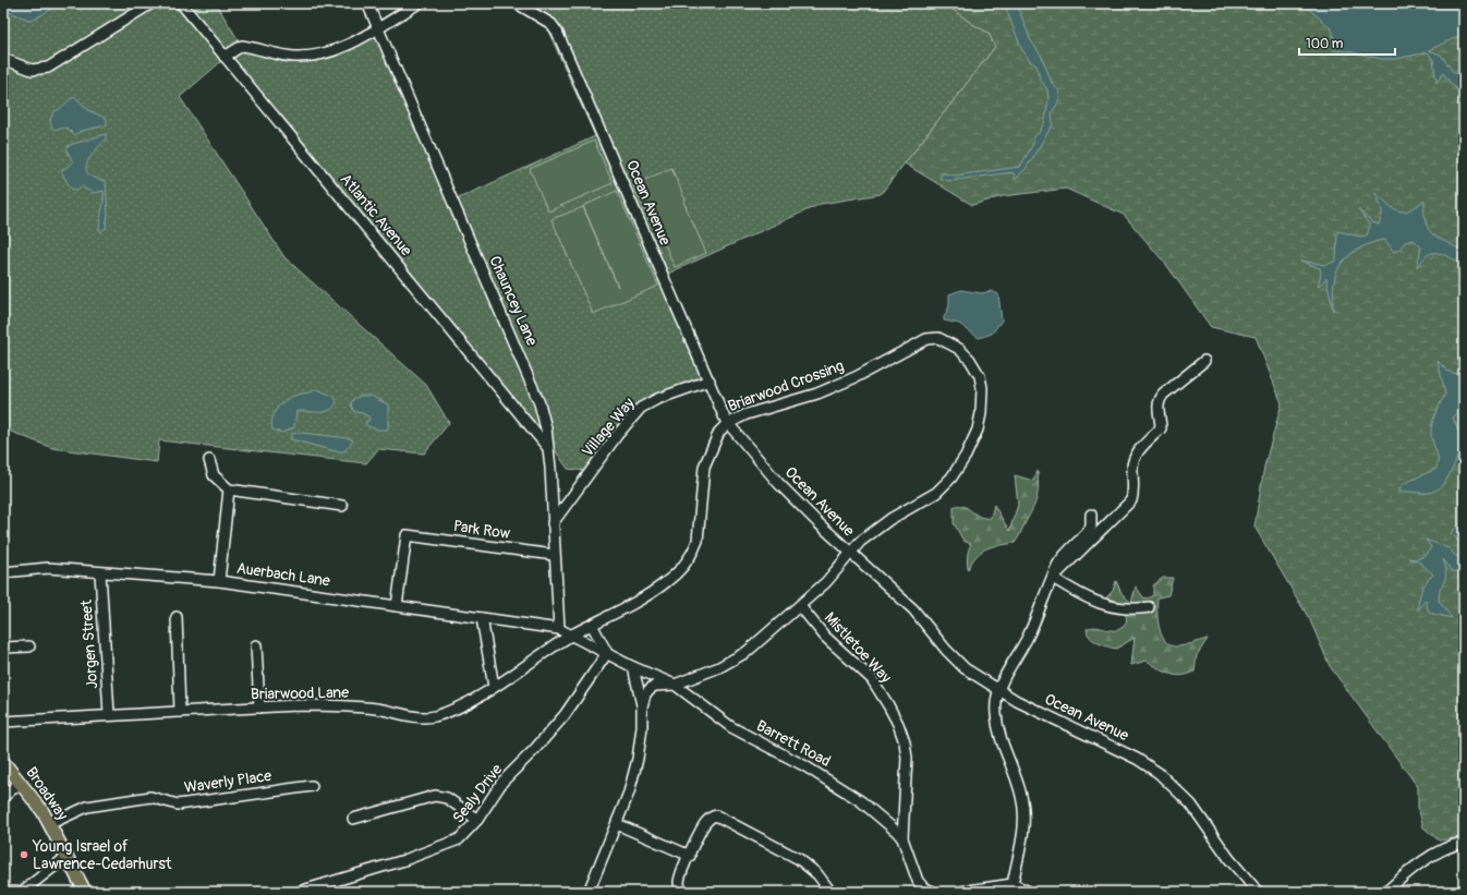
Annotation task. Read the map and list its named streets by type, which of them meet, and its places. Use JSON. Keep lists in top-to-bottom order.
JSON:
{
  "streets": {
    "main road": ["Broadway"],
    "street": [
      "Ocean Avenue",
      "Atlantic Avenue",
      "Chauncey Lane",
      "Briarwood Crossing",
      "Village Way",
      "Park Row",
      "Auerbach Lane",
      "Jorgen Street",
      "Mistletoe Way",
      "Briarwood Lane",
      "Barrett Road",
      "Waverly Place",
      "Sealy Drive"
    ]
  },
  "crossings": [
    ["Ocean Avenue", "Briarwood Crossing"],
    ["Ocean Avenue", "Village Way"],
    ["Atlantic Avenue", "Chauncey Lane"],
    ["Chauncey Lane", "Village Way"],
    ["Chauncey Lane", "Park Row"],
    ["Chauncey Lane", "Auerbach Lane"],
    ["Briarwood Crossing", "Briarwood Lane"],
    ["Briarwood Crossing", "Barrett Road"],
    ["Park Row", "Auerbach Lane"],
    ["Auerbach Lane", "Jorgen Street"],
    ["Jorgen Street", "Briarwood Lane"],
    ["Mistletoe Way", "Barrett Road"],
    ["Briarwood Lane", "Barrett Road"],
    ["Barrett Road", "Sealy Drive"],
    ["Waverly Place", "Broadway"]
  ],
  "places": ["Young Israel of Lawrence-Cedarhurst"],
  "scale_bar": "100 m"
}
